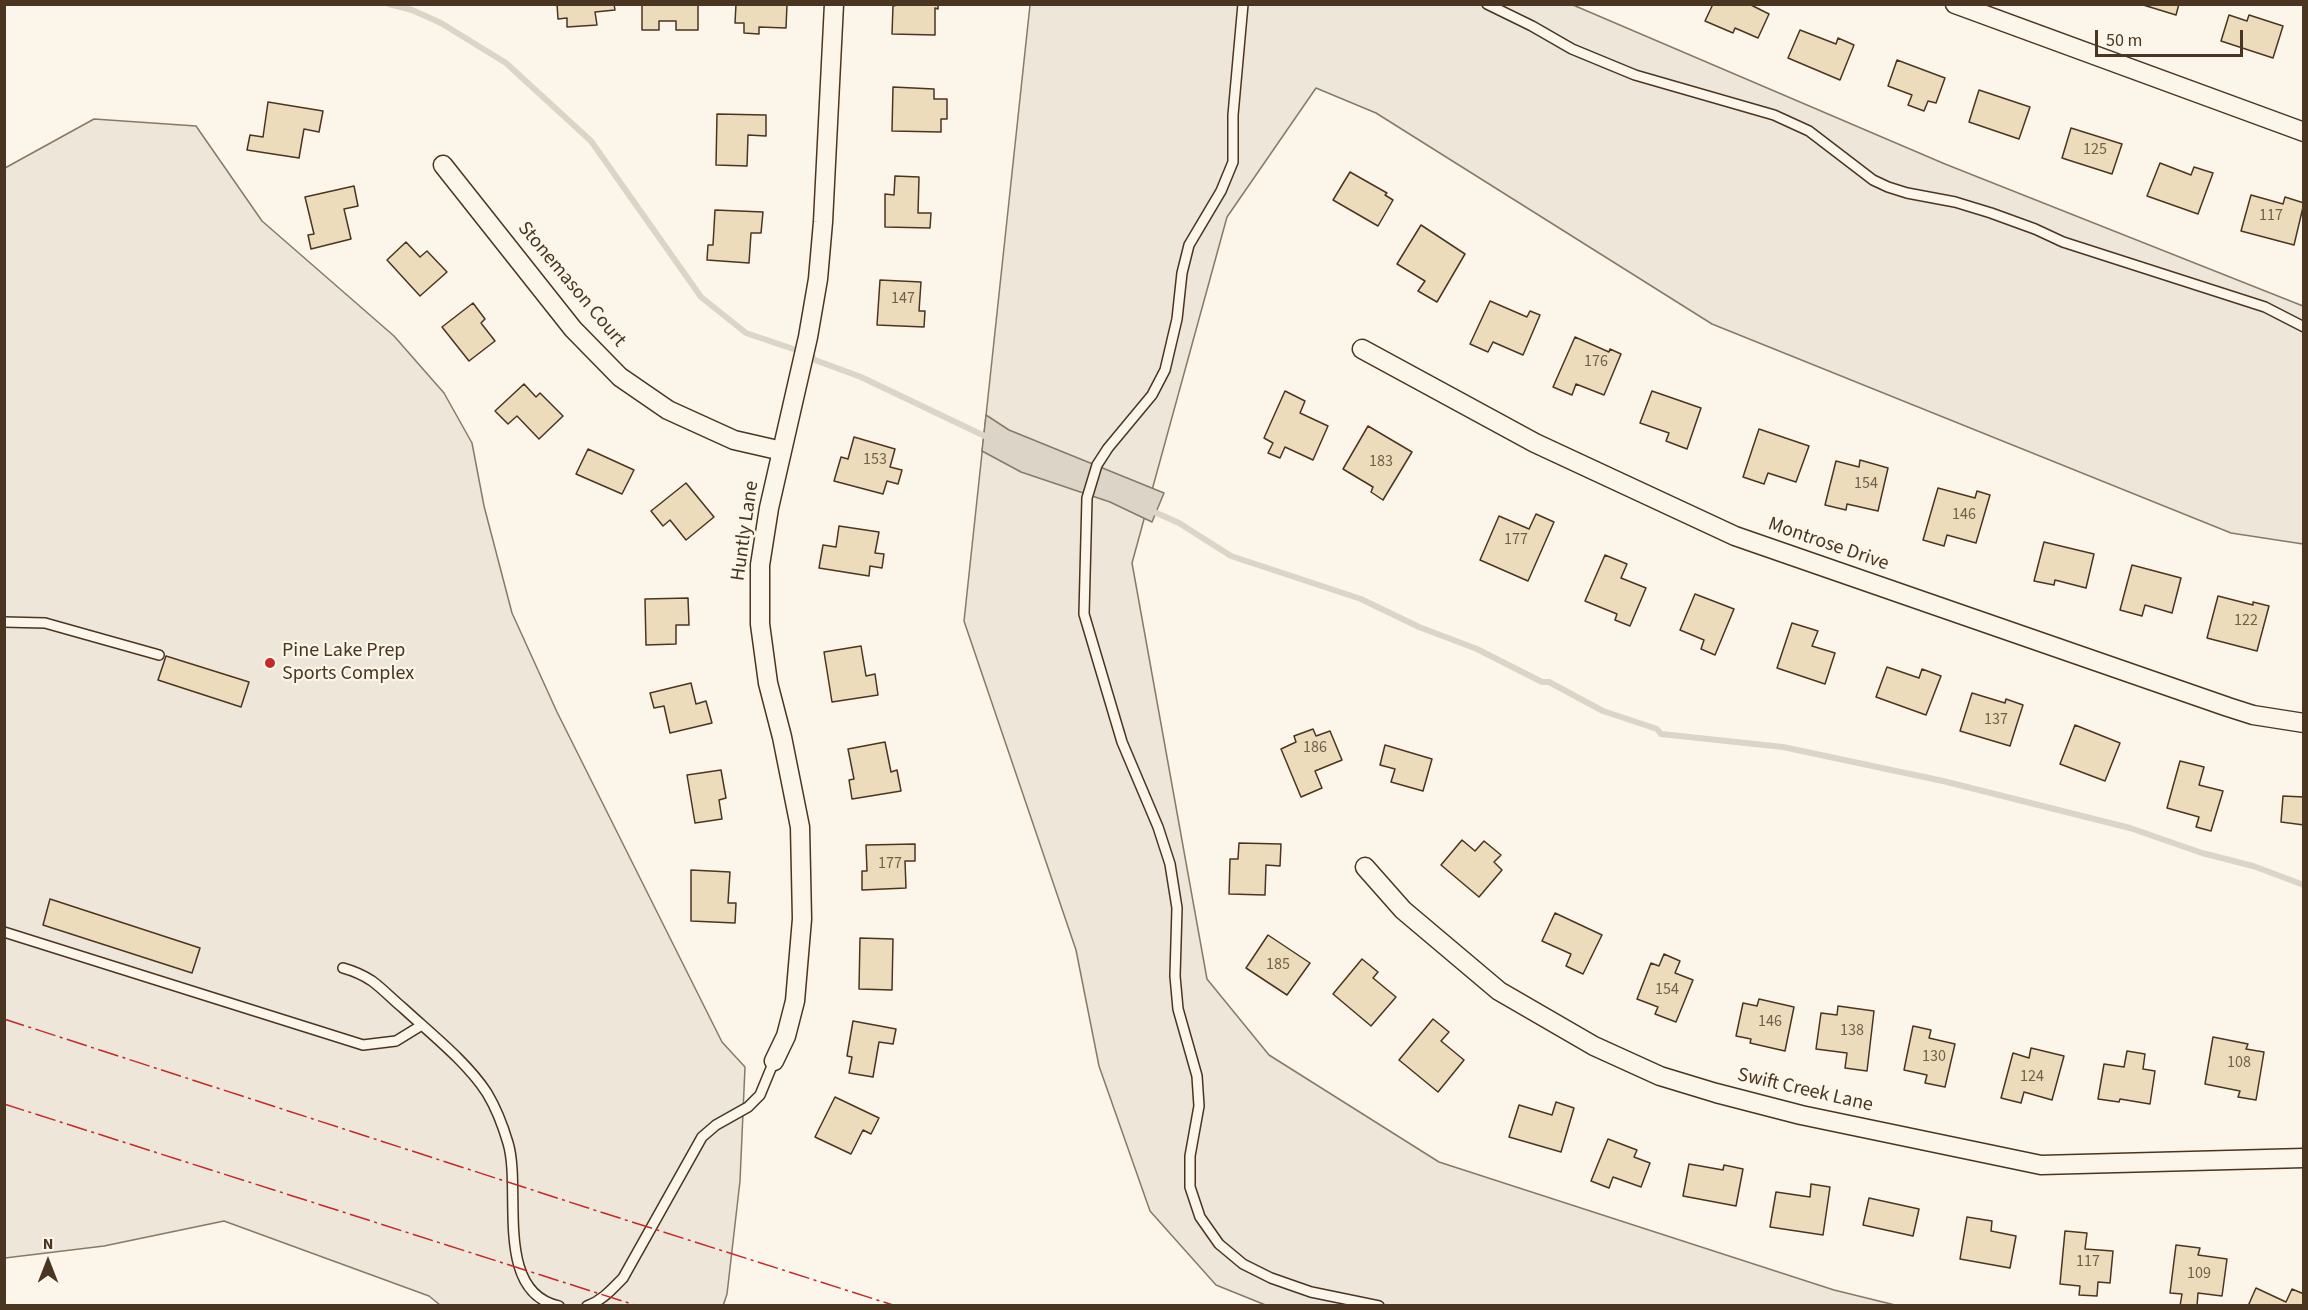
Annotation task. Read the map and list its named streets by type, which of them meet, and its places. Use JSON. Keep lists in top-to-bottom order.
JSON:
{
  "streets": {
    "street": [
      "Stonemason Court",
      "Huntly Lane",
      "Montrose Drive",
      "Swift Creek Lane"
    ]
  },
  "crossings": [
    ["Stonemason Court", "Huntly Lane"]
  ],
  "places": ["Pine Lake Prep Sports Complex"],
  "house_numbers": [
    "125",
    "117",
    "147",
    "176",
    "153",
    "183",
    "154",
    "146",
    "177",
    "122",
    "137",
    "186",
    "177",
    "185",
    "154",
    "146",
    "138",
    "130",
    "108",
    "124",
    "117",
    "109"
  ],
  "scale_bar": "50 m",
  "north": "top"
}
